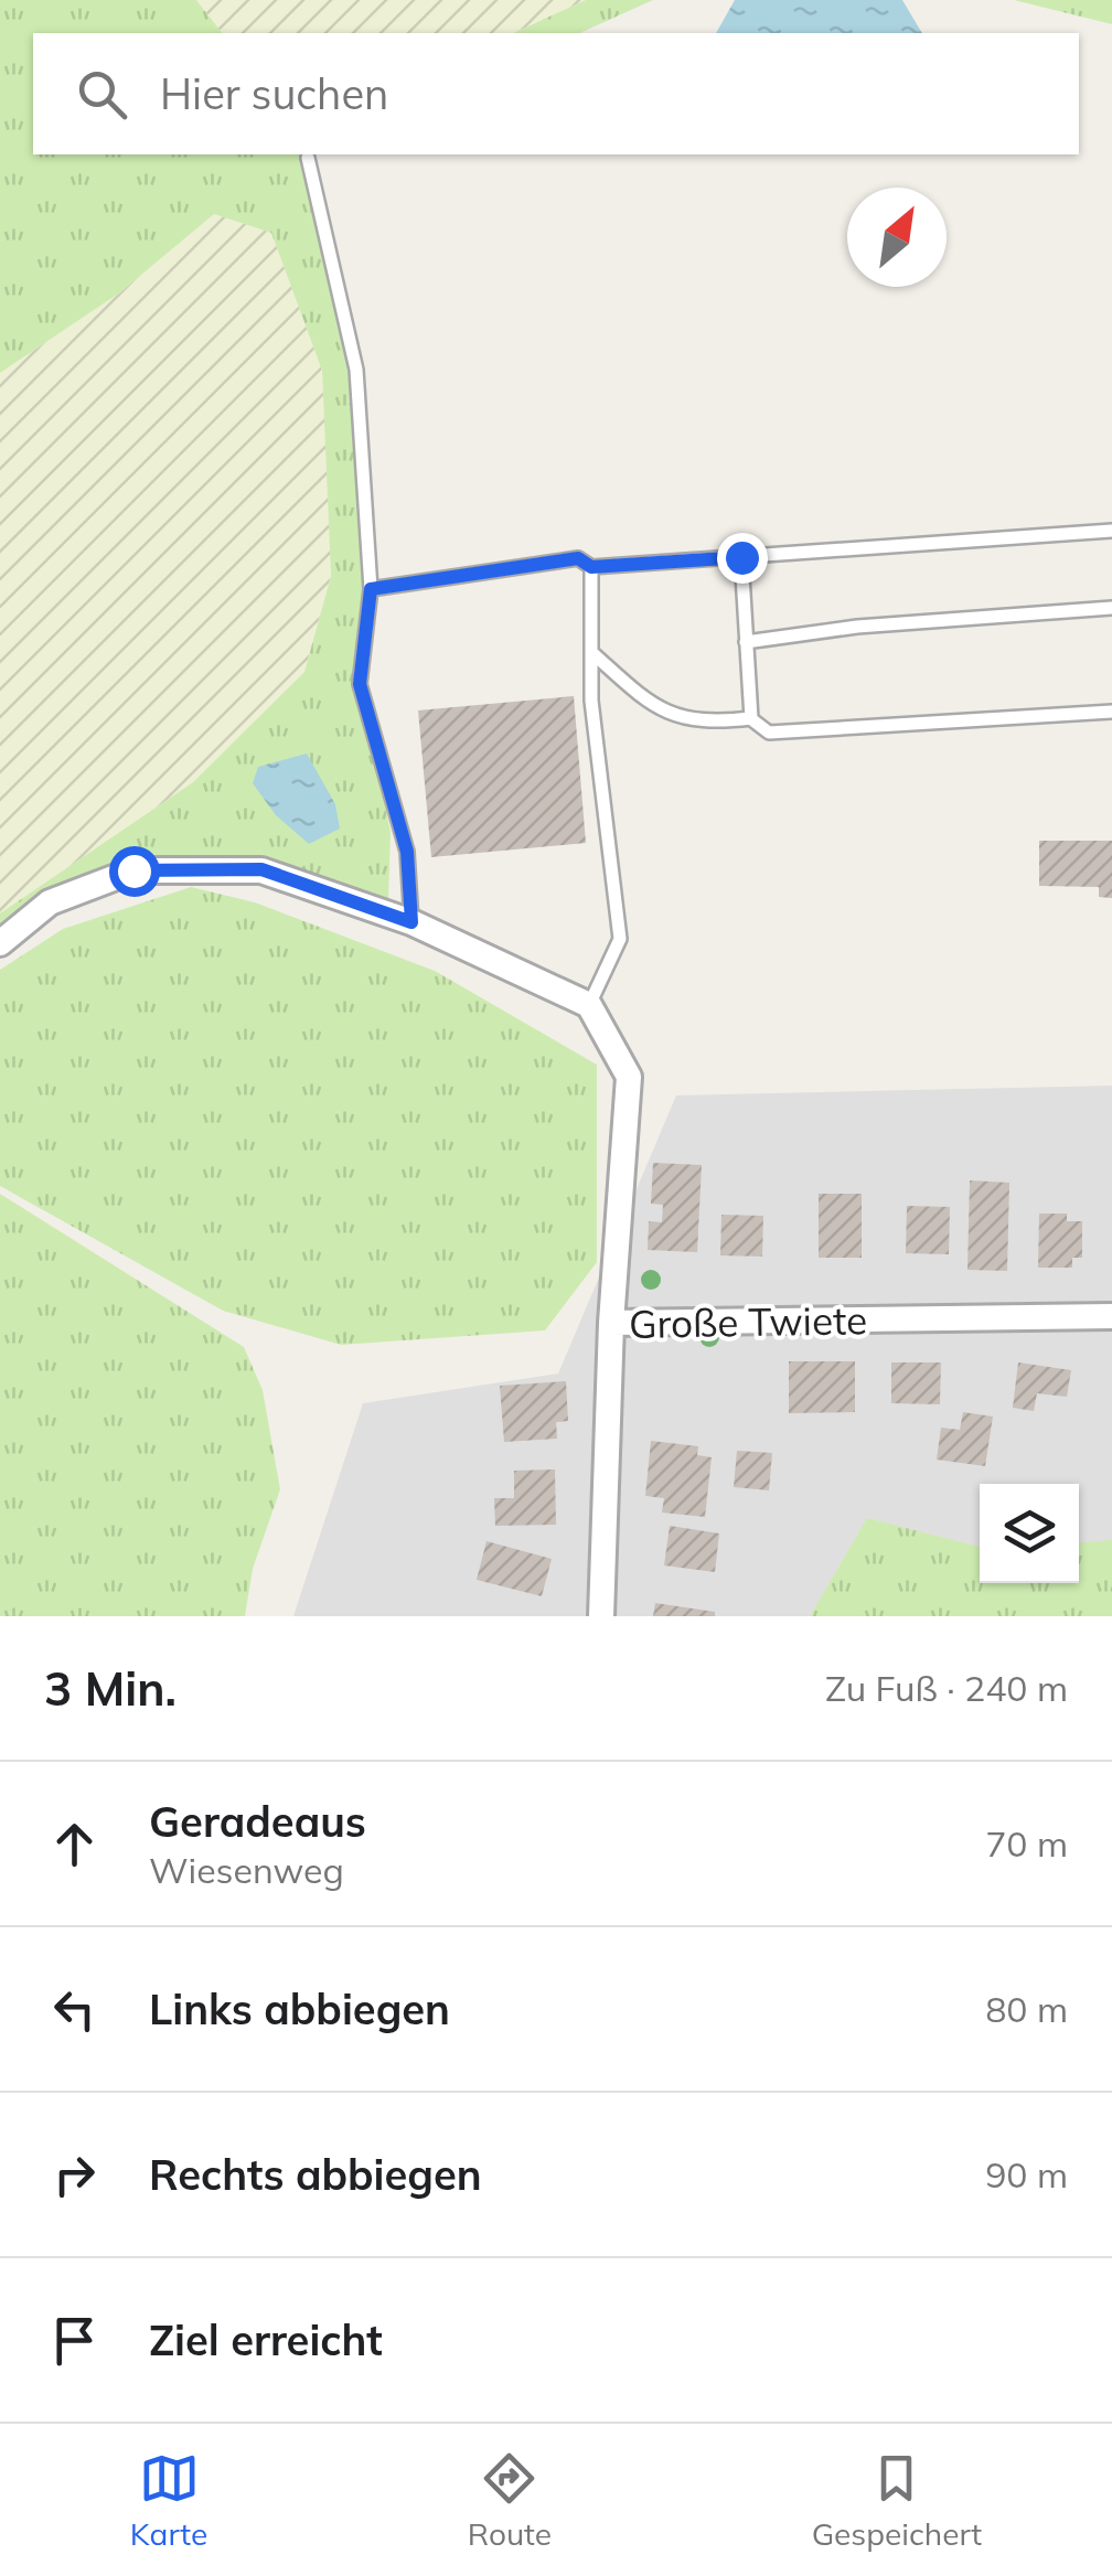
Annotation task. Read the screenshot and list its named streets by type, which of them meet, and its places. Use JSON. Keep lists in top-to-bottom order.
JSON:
{
  "streets": {
    "street": ["Große Twiete"]
  },
  "north": "top right",
  "page": {
    "search": "Hier suchen",
    "heading": ["3 Min.", "Zu Fuß · 240 m"],
    "list": [
      ["Geradeaus", "Wiesenweg", "70 m"],
      ["Links abbiegen", "80 m"],
      ["Rechts abbiegen", "90 m"],
      "Ziel erreicht"
    ],
    "nav": ["Karte", "Route", "Gespeichert"]
  }
}
